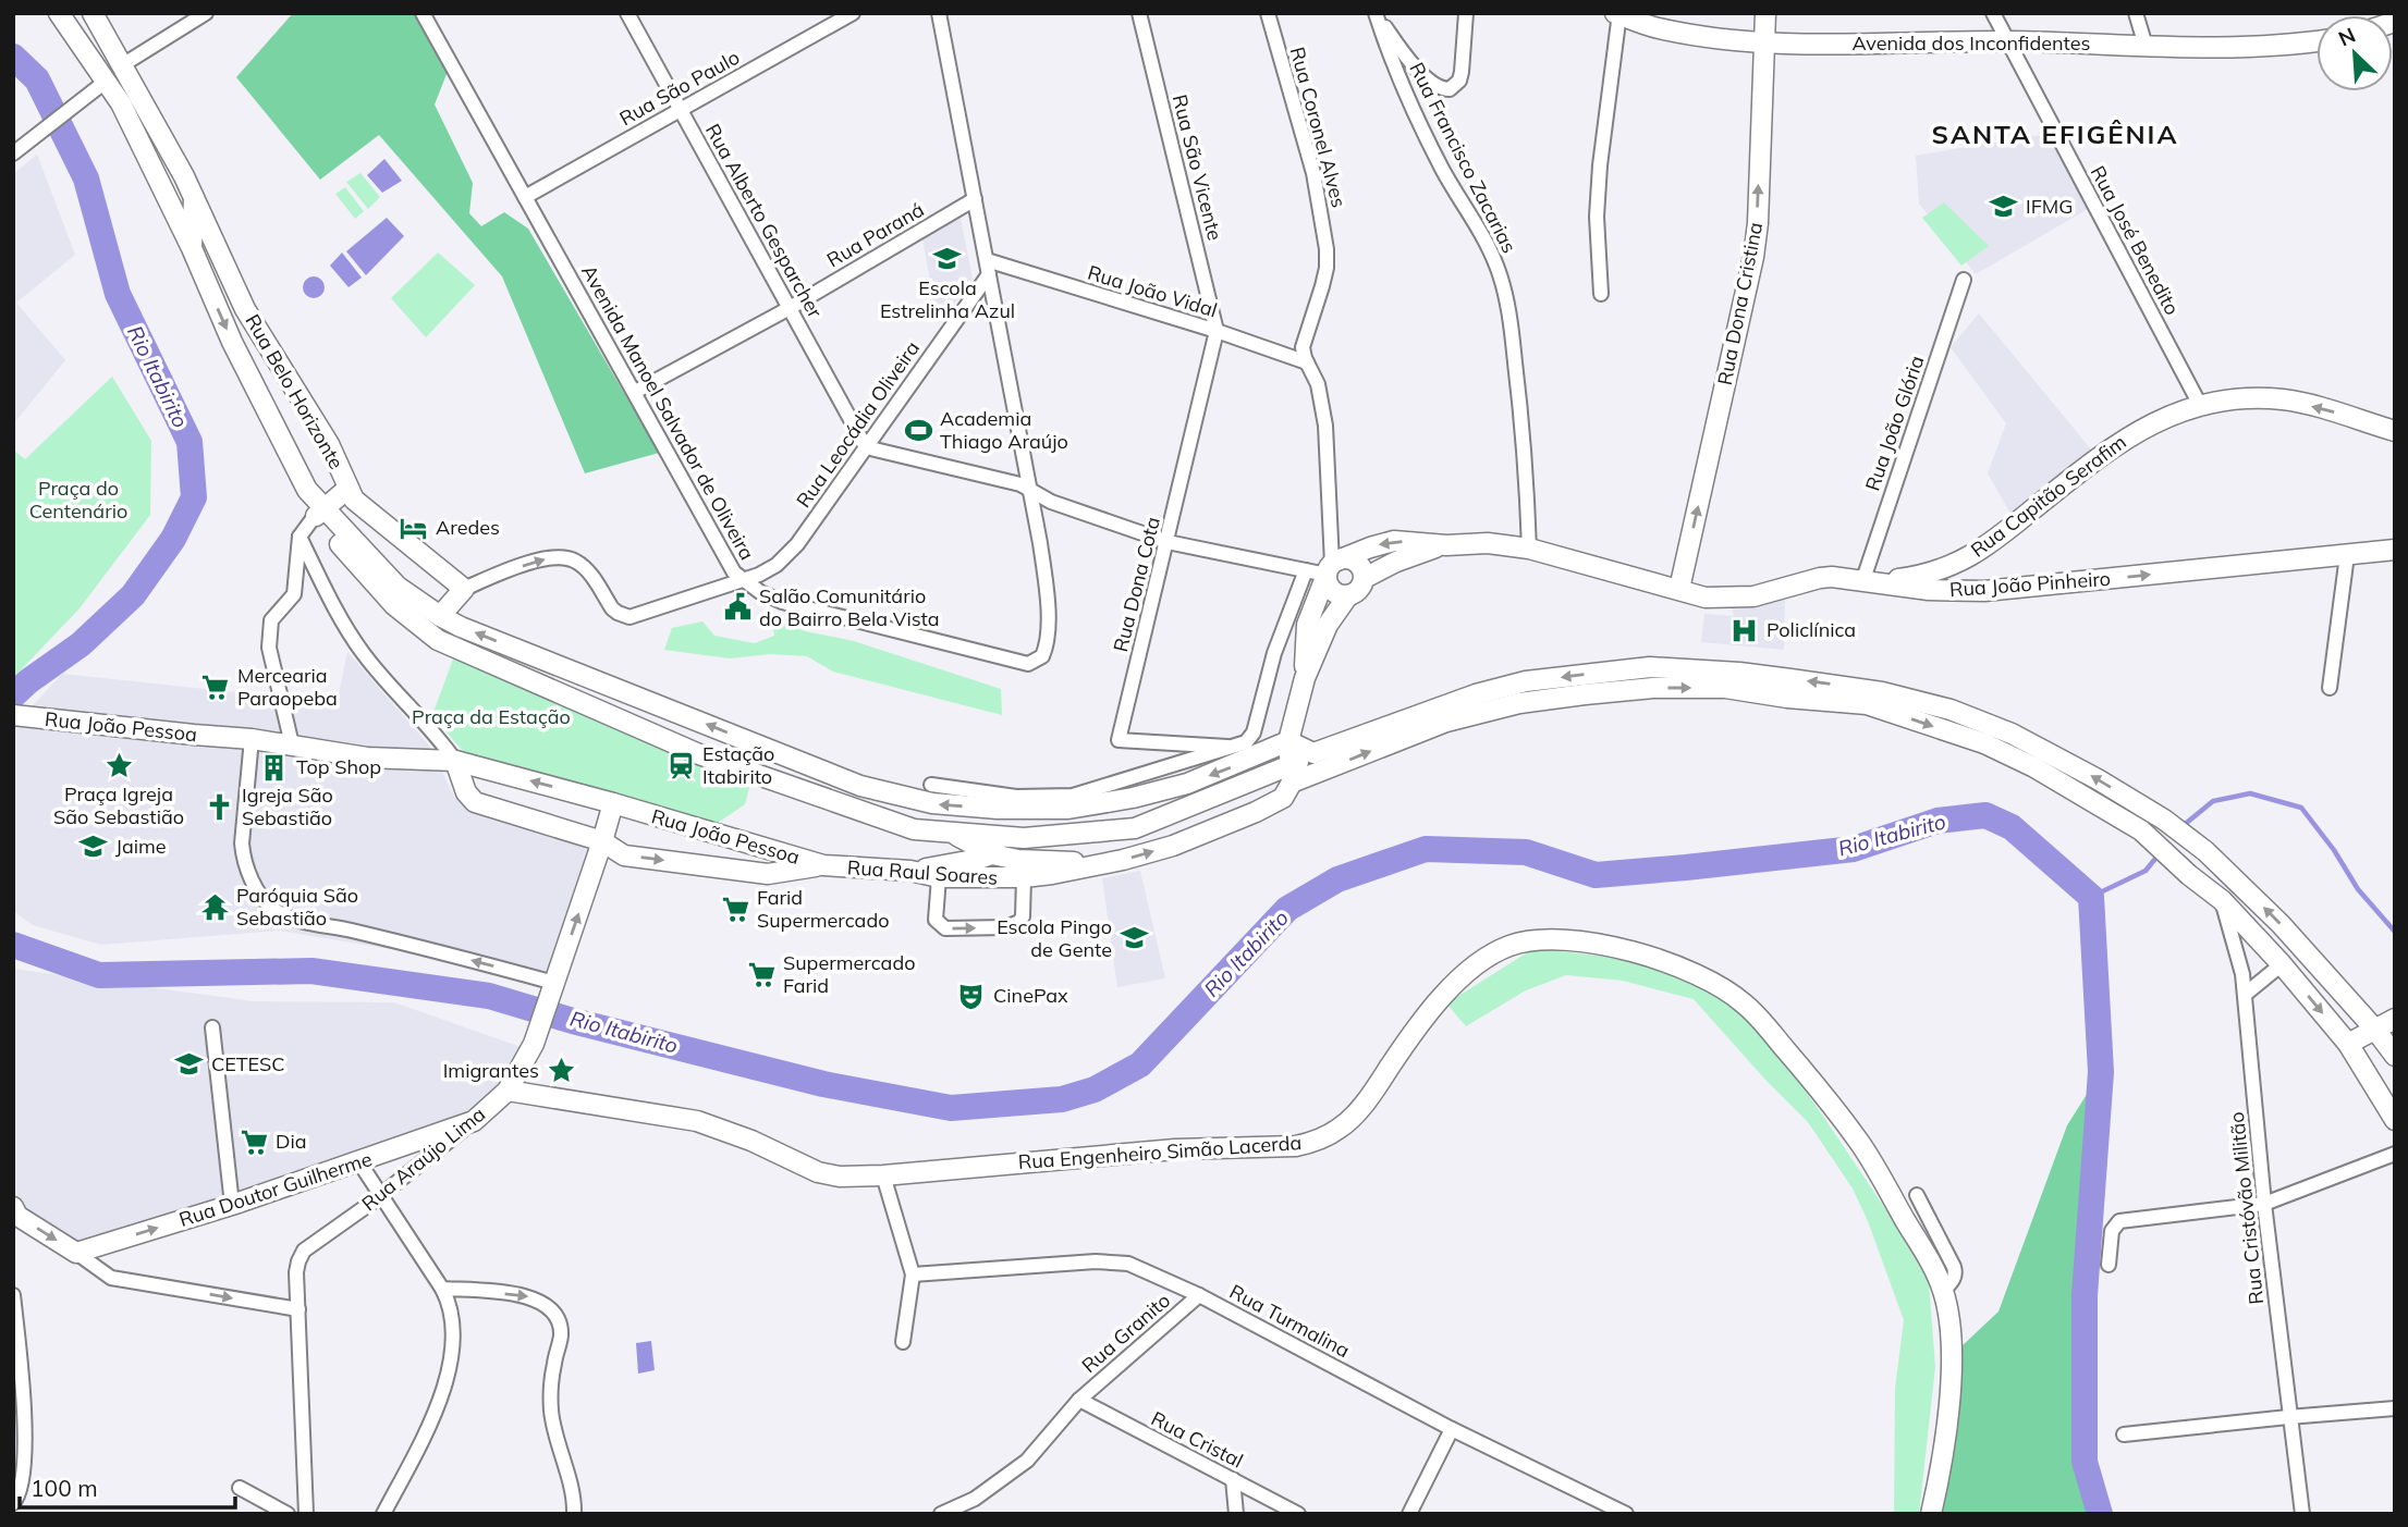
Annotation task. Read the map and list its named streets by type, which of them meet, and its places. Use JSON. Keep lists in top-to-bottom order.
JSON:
{
  "streets": {
    "street": [
      "Avenida dos Inconfidentes",
      "Rua São Paulo",
      "Rua Coronel Alves",
      "Rua Francisco Zacarias",
      "Rua São Vicente",
      "Rua Alberto Gesparcher",
      "Rua Paraná",
      "Rua José Benedito",
      "Rua João Vidal",
      "Rua Dona Cristina",
      "Rua Belo Horizonte",
      "Avenida Manoel Salvador de Oliveira",
      "Rua João Glória",
      "Rua Leocádia Oliveira",
      "Rua Capitão Serafim",
      "Rua Dona Cota",
      "Rua João Pinheiro",
      "Rua João Pessoa",
      "Rua Raul Soares",
      "Rua Engenheiro Simão Lacerda",
      "Rua Araújo Lima",
      "Rua Doutor Guilherme",
      "Rua Cristóvão Militão",
      "Rua Turmalina",
      "Rua Granito",
      "Rua Cristal"
    ]
  },
  "crossings": [
    ["Avenida dos Inconfidentes", "Rua José Benedito"],
    ["Avenida dos Inconfidentes", "Rua Dona Cristina"],
    ["Rua São Paulo", "Rua Alberto Gesparcher"],
    ["Rua São Paulo", "Avenida Manoel Salvador de Oliveira"],
    ["Rua Coronel Alves", "Rua João Vidal"],
    ["Rua Francisco Zacarias", "Rua João Pinheiro"],
    ["Rua São Vicente", "Rua João Vidal"],
    ["Rua São Vicente", "Rua Dona Cota"],
    ["Rua Alberto Gesparcher", "Rua Paraná"],
    ["Rua Alberto Gesparcher", "Rua Leocádia Oliveira"],
    ["Rua Paraná", "Avenida Manoel Salvador de Oliveira"],
    ["Rua José Benedito", "Rua Capitão Serafim"],
    ["Rua João Vidal", "Avenida Manoel Salvador de Oliveira"],
    ["Rua João Vidal", "Rua Leocádia Oliveira"],
    ["Rua João Vidal", "Rua Dona Cota"],
    ["Rua Dona Cristina", "Rua João Pinheiro"],
    ["Avenida Manoel Salvador de Oliveira", "Rua Leocádia Oliveira"],
    ["Rua João Glória", "Rua Capitão Serafim"],
    ["Rua João Glória", "Rua João Pinheiro"],
    ["Rua Capitão Serafim", "Rua João Pinheiro"],
    ["Rua João Pessoa", "Rua Raul Soares"],
    ["Rua João Pessoa", "Rua Araújo Lima"],
    ["Rua Engenheiro Simão Lacerda", "Rua Araújo Lima"],
    ["Rua Araújo Lima", "Rua Doutor Guilherme"],
    ["Rua Turmalina", "Rua Granito"],
    ["Rua Granito", "Rua Cristal"]
  ],
  "one_way": ["Rua João Pinheiro", "Rua Doutor Guilherme"],
  "districts": ["SANTA EFIGÊNIA"],
  "water": ["Rio Itabirito"],
  "parks": ["Praça do Centenário", "Praça da Estação"],
  "places": {
    "school or university": [
      "IFMG",
      "Escola Estrelinha Azul",
      "Jaime",
      "Escola Pingo de Gente",
      "CETESC"
    ],
    "sports": ["Academia Thiago Araújo"],
    "hotel": ["Aredes"],
    "public building": ["Salão Comunitário do Bairro Bela Vista"],
    "hospital": ["Policlínica"],
    "supermarket": [
      "Mercearia Paraopeba",
      "Farid Supermercado",
      "Supermercado Farid",
      "Dia"
    ],
    "place": ["Praça Igreja São Sebastião", "Imigrantes"],
    "station": ["Estação Itabirito"],
    "building": ["Top Shop"],
    "church": ["Igreja São Sebastião"],
    "temple": ["Paróquia São Sebastião"],
    "theatre": ["CinePax"]
  },
  "scale_bar": "100 m",
  "north": "top left"
}
